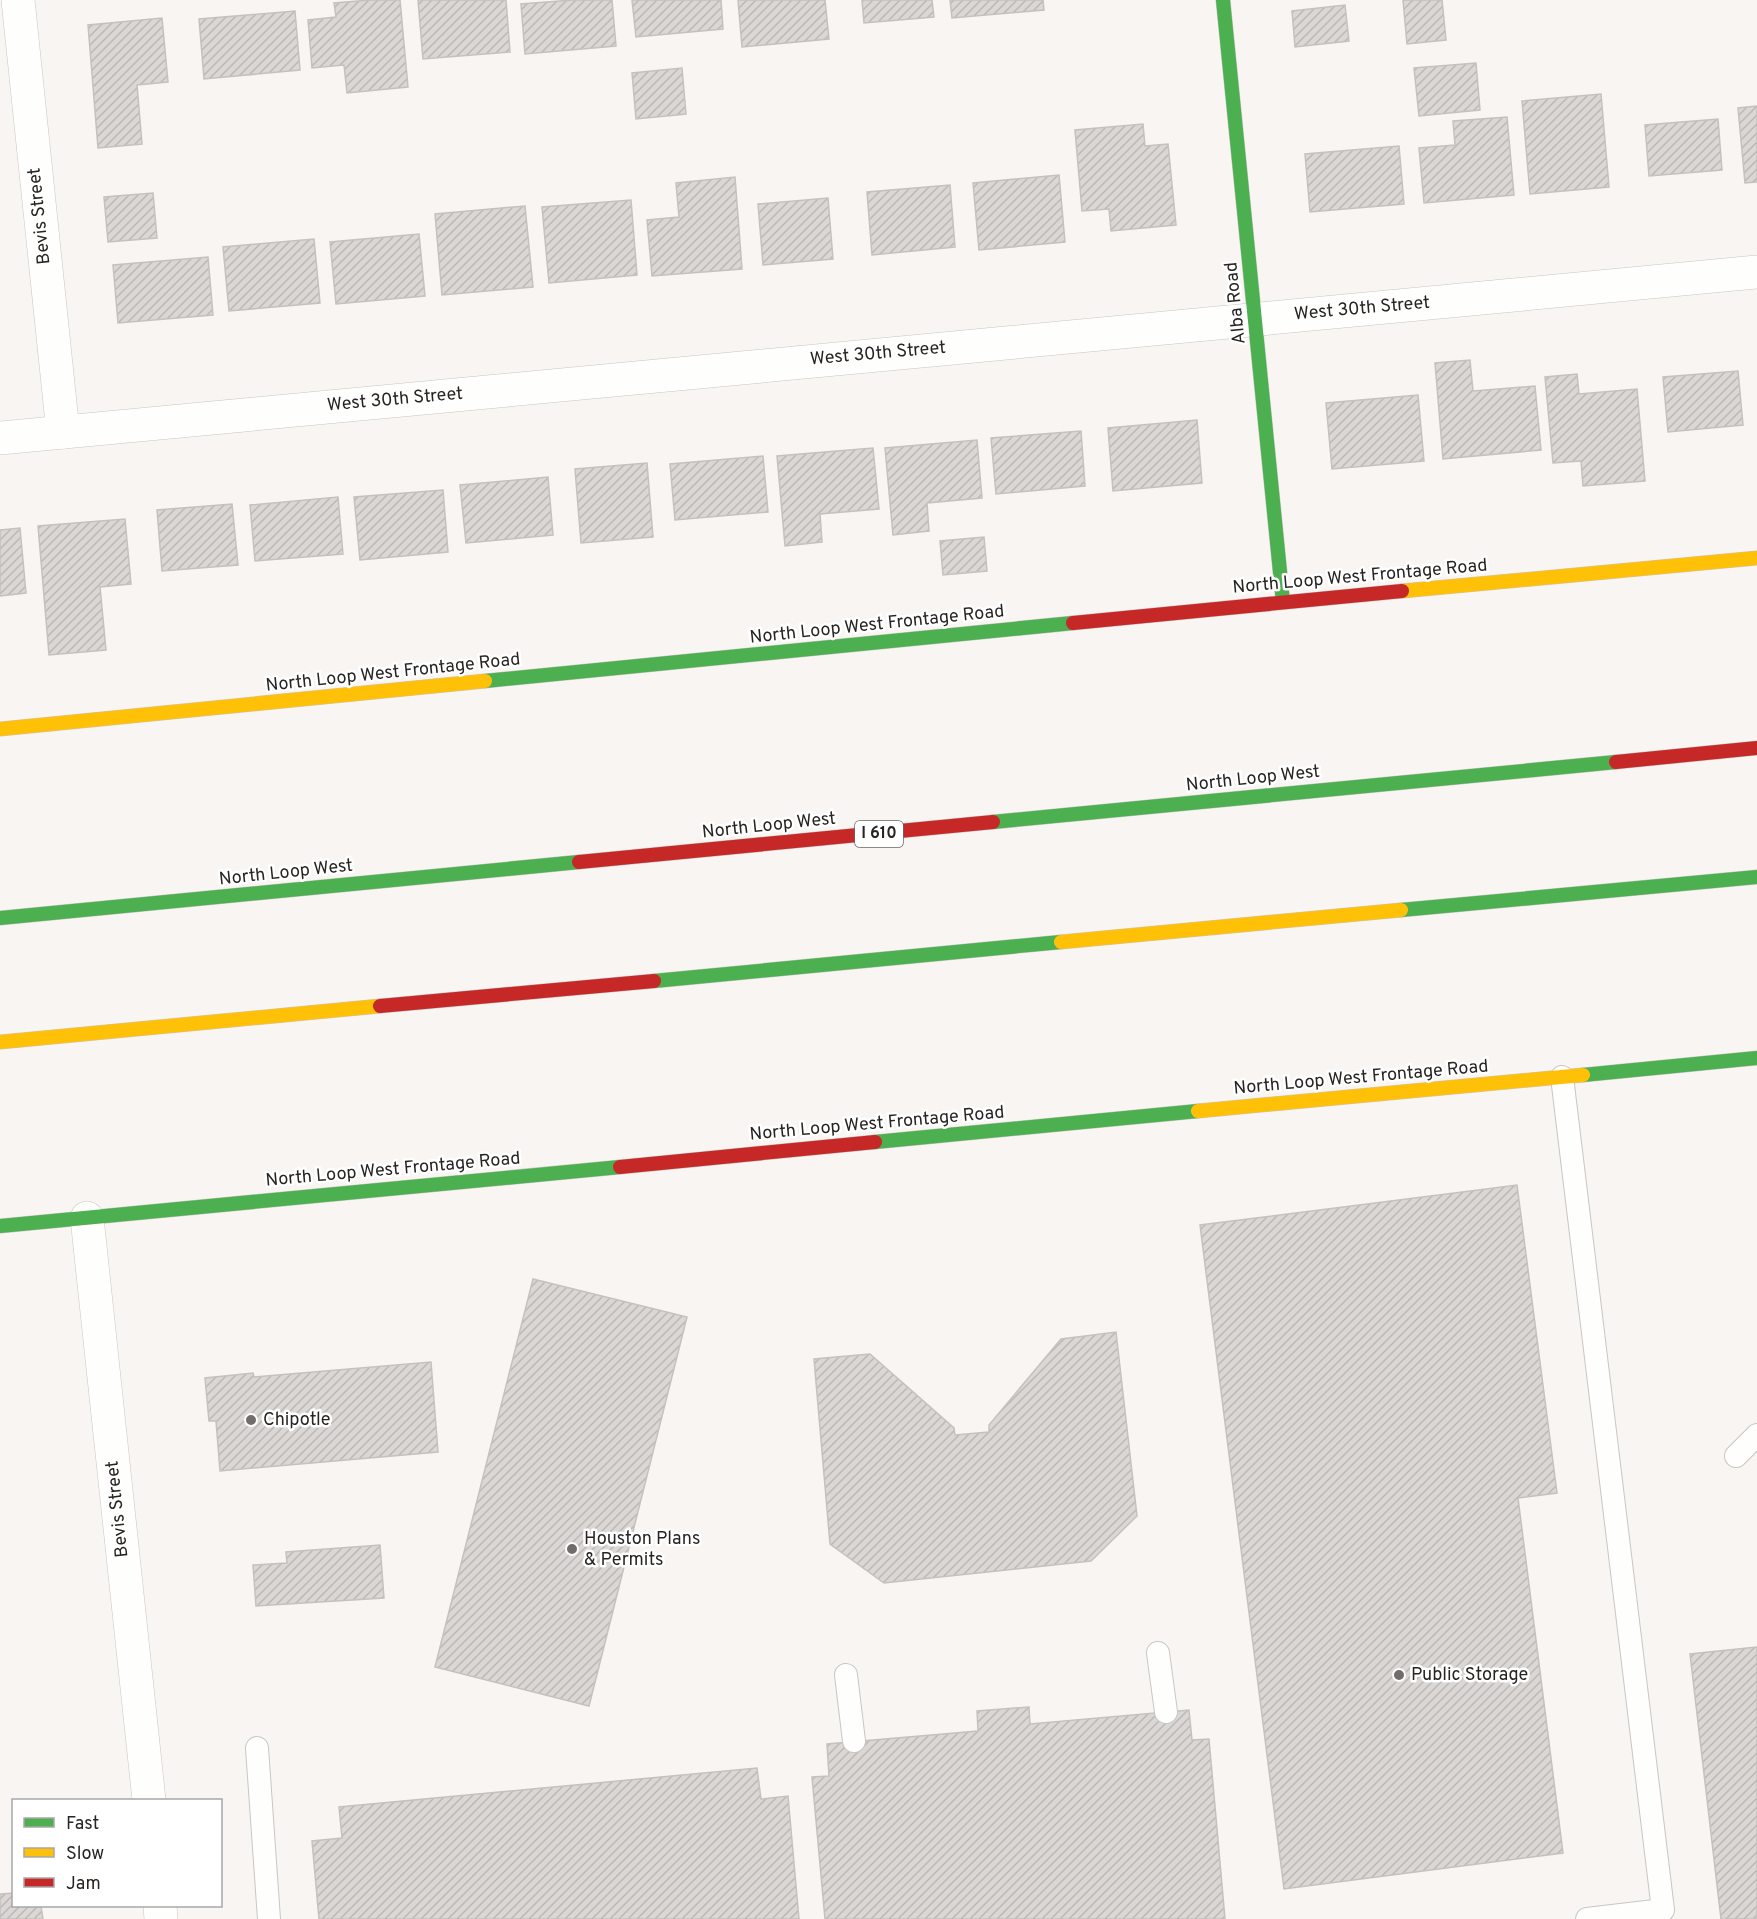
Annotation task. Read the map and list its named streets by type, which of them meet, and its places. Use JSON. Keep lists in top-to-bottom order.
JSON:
{
  "streets": {
    "main road": [
      "Alba Road",
      "North Loop West Frontage Road",
      "North Loop West",
      "I 610"
    ],
    "street": ["Bevis Street", "West 30th Street"]
  },
  "crossings": [
    ["Bevis Street", "West 30th Street"],
    ["Bevis Street", "North Loop West Frontage Road"],
    ["Alba Road", "West 30th Street"],
    ["Alba Road", "North Loop West Frontage Road"]
  ],
  "places": ["Chipotle", "Houston Plans & Permits", "Public Storage"],
  "legend": ["Fast", "Slow", "Jam"]
}
